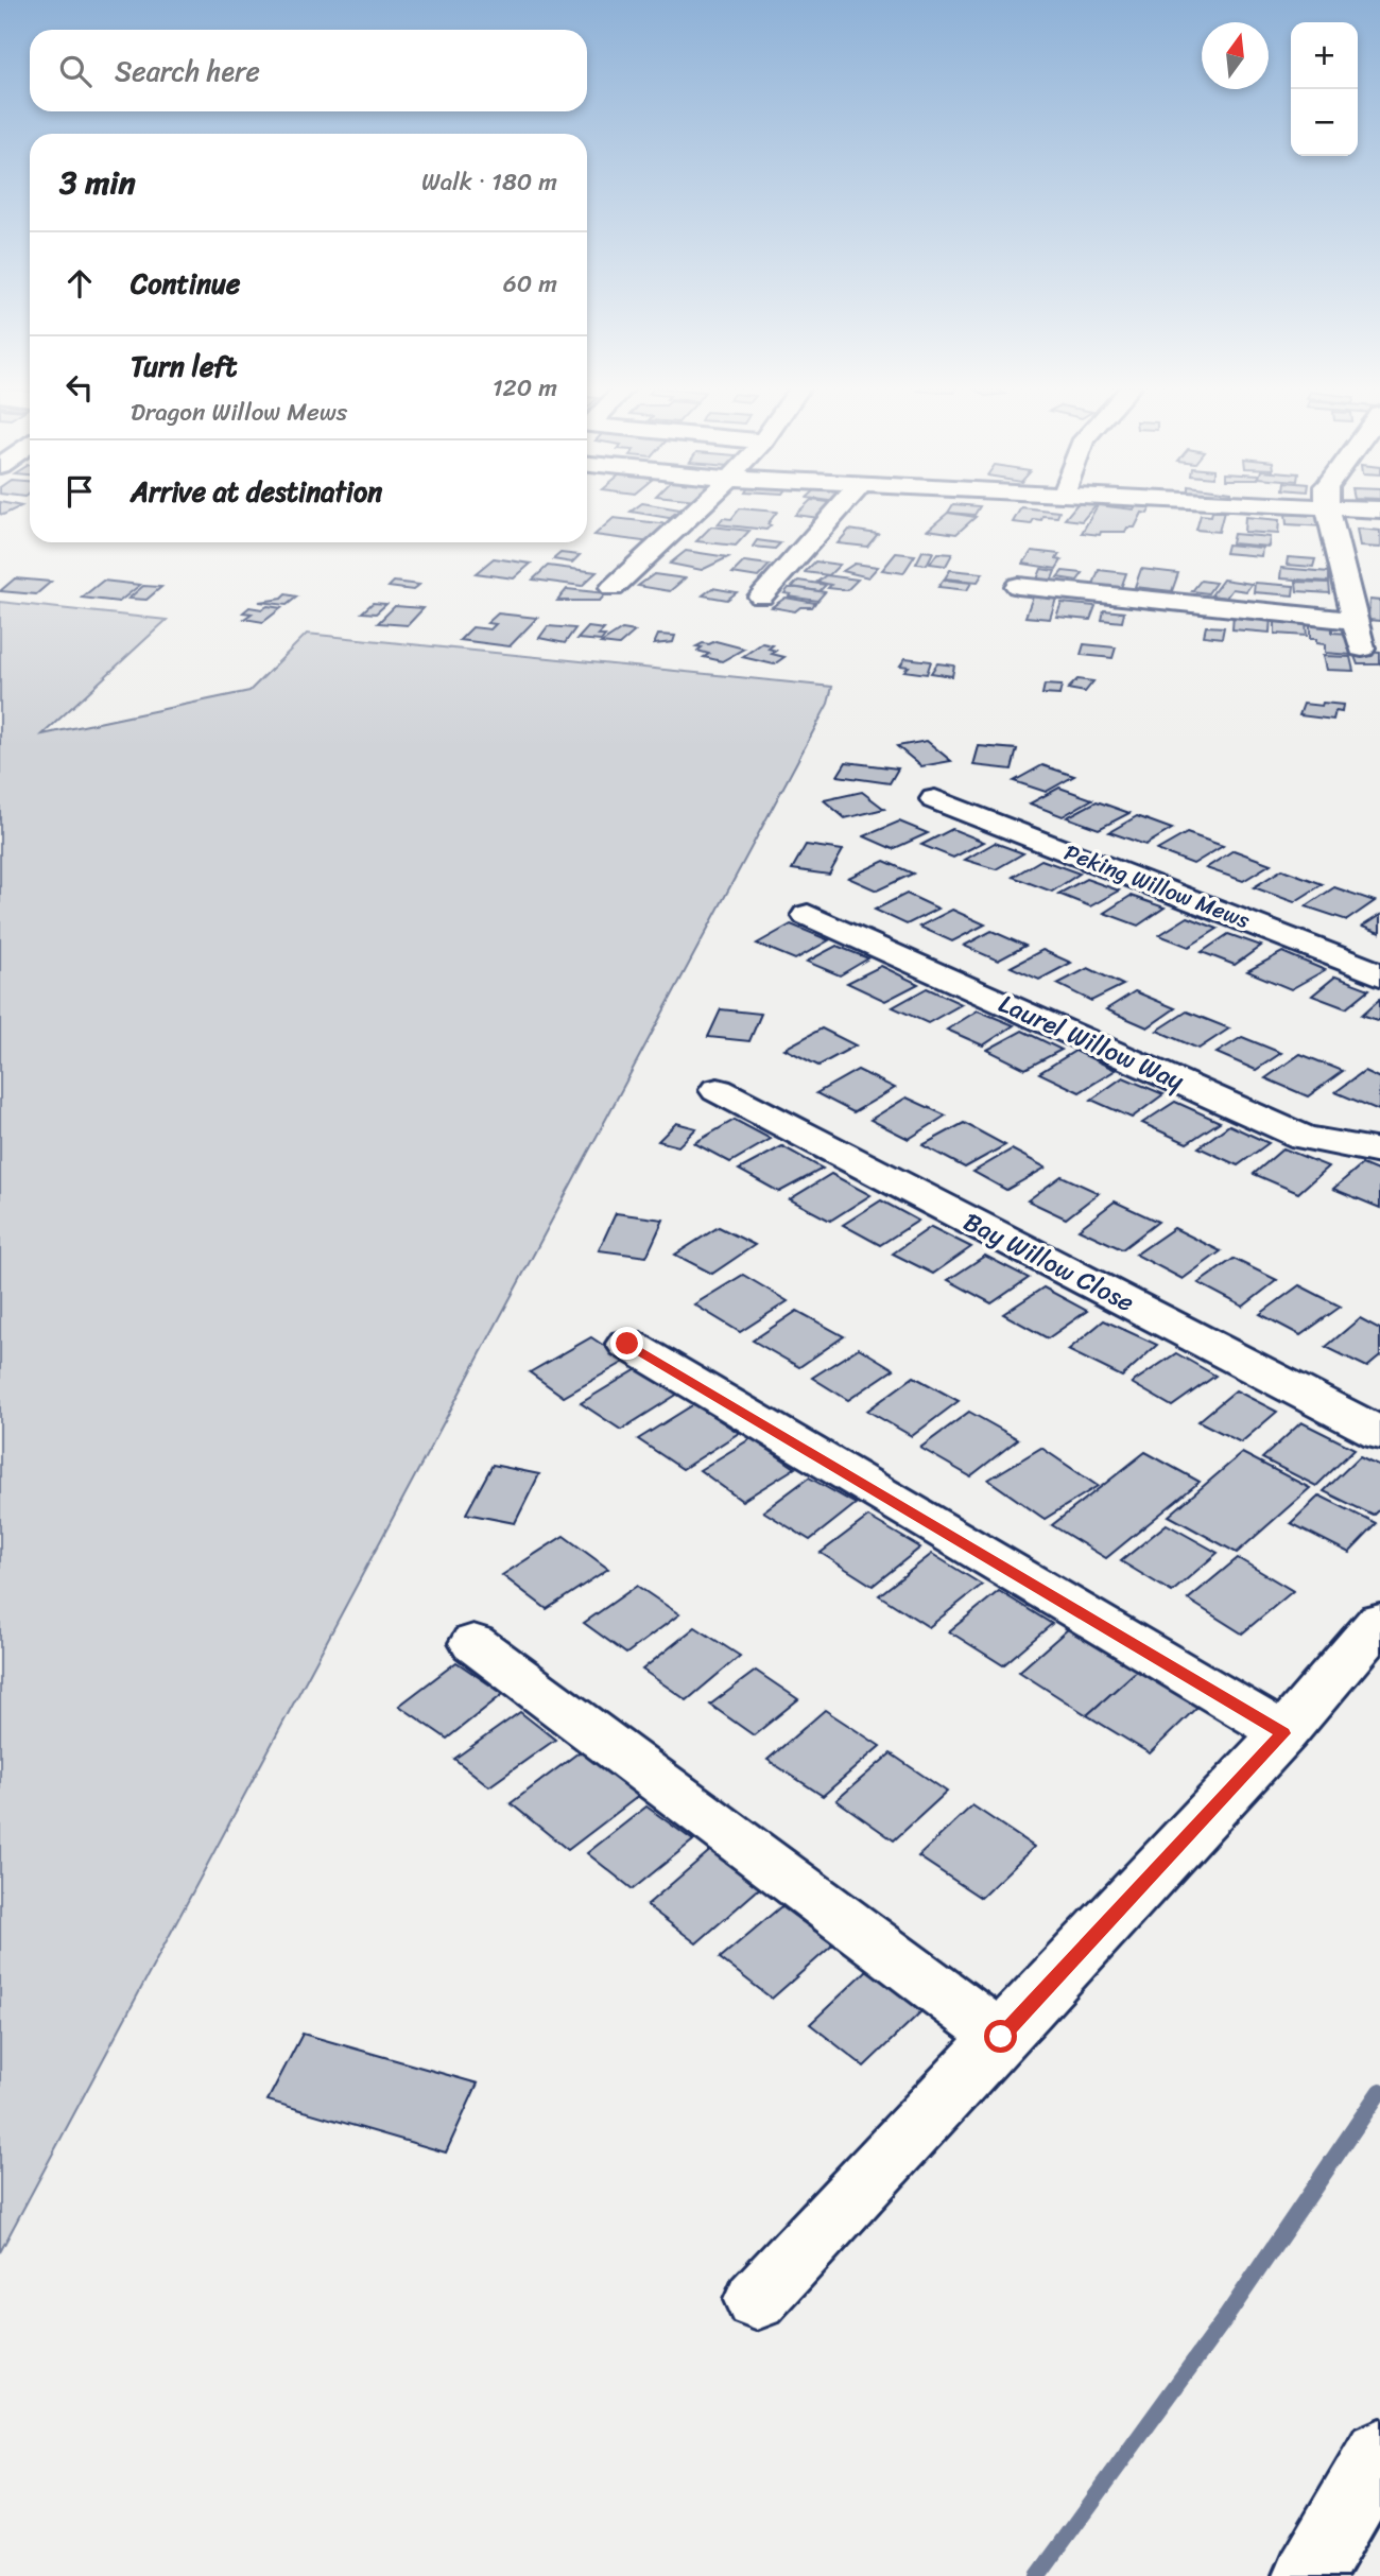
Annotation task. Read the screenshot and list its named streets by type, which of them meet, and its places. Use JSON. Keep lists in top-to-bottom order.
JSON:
{
  "streets": {
    "street": ["Peking Willow Mews", "Laurel Willow Way", "Bay Willow Close"]
  },
  "north": "top",
  "page": {
    "map_buttons": ["+", "−"],
    "search": "Search here",
    "heading": ["3 min", "Walk · 180 m"],
    "list": [
      ["Continue", "60 m"],
      ["Turn left", "Dragon Willow Mews", "120 m"],
      "Arrive at destination"
    ]
  }
}
